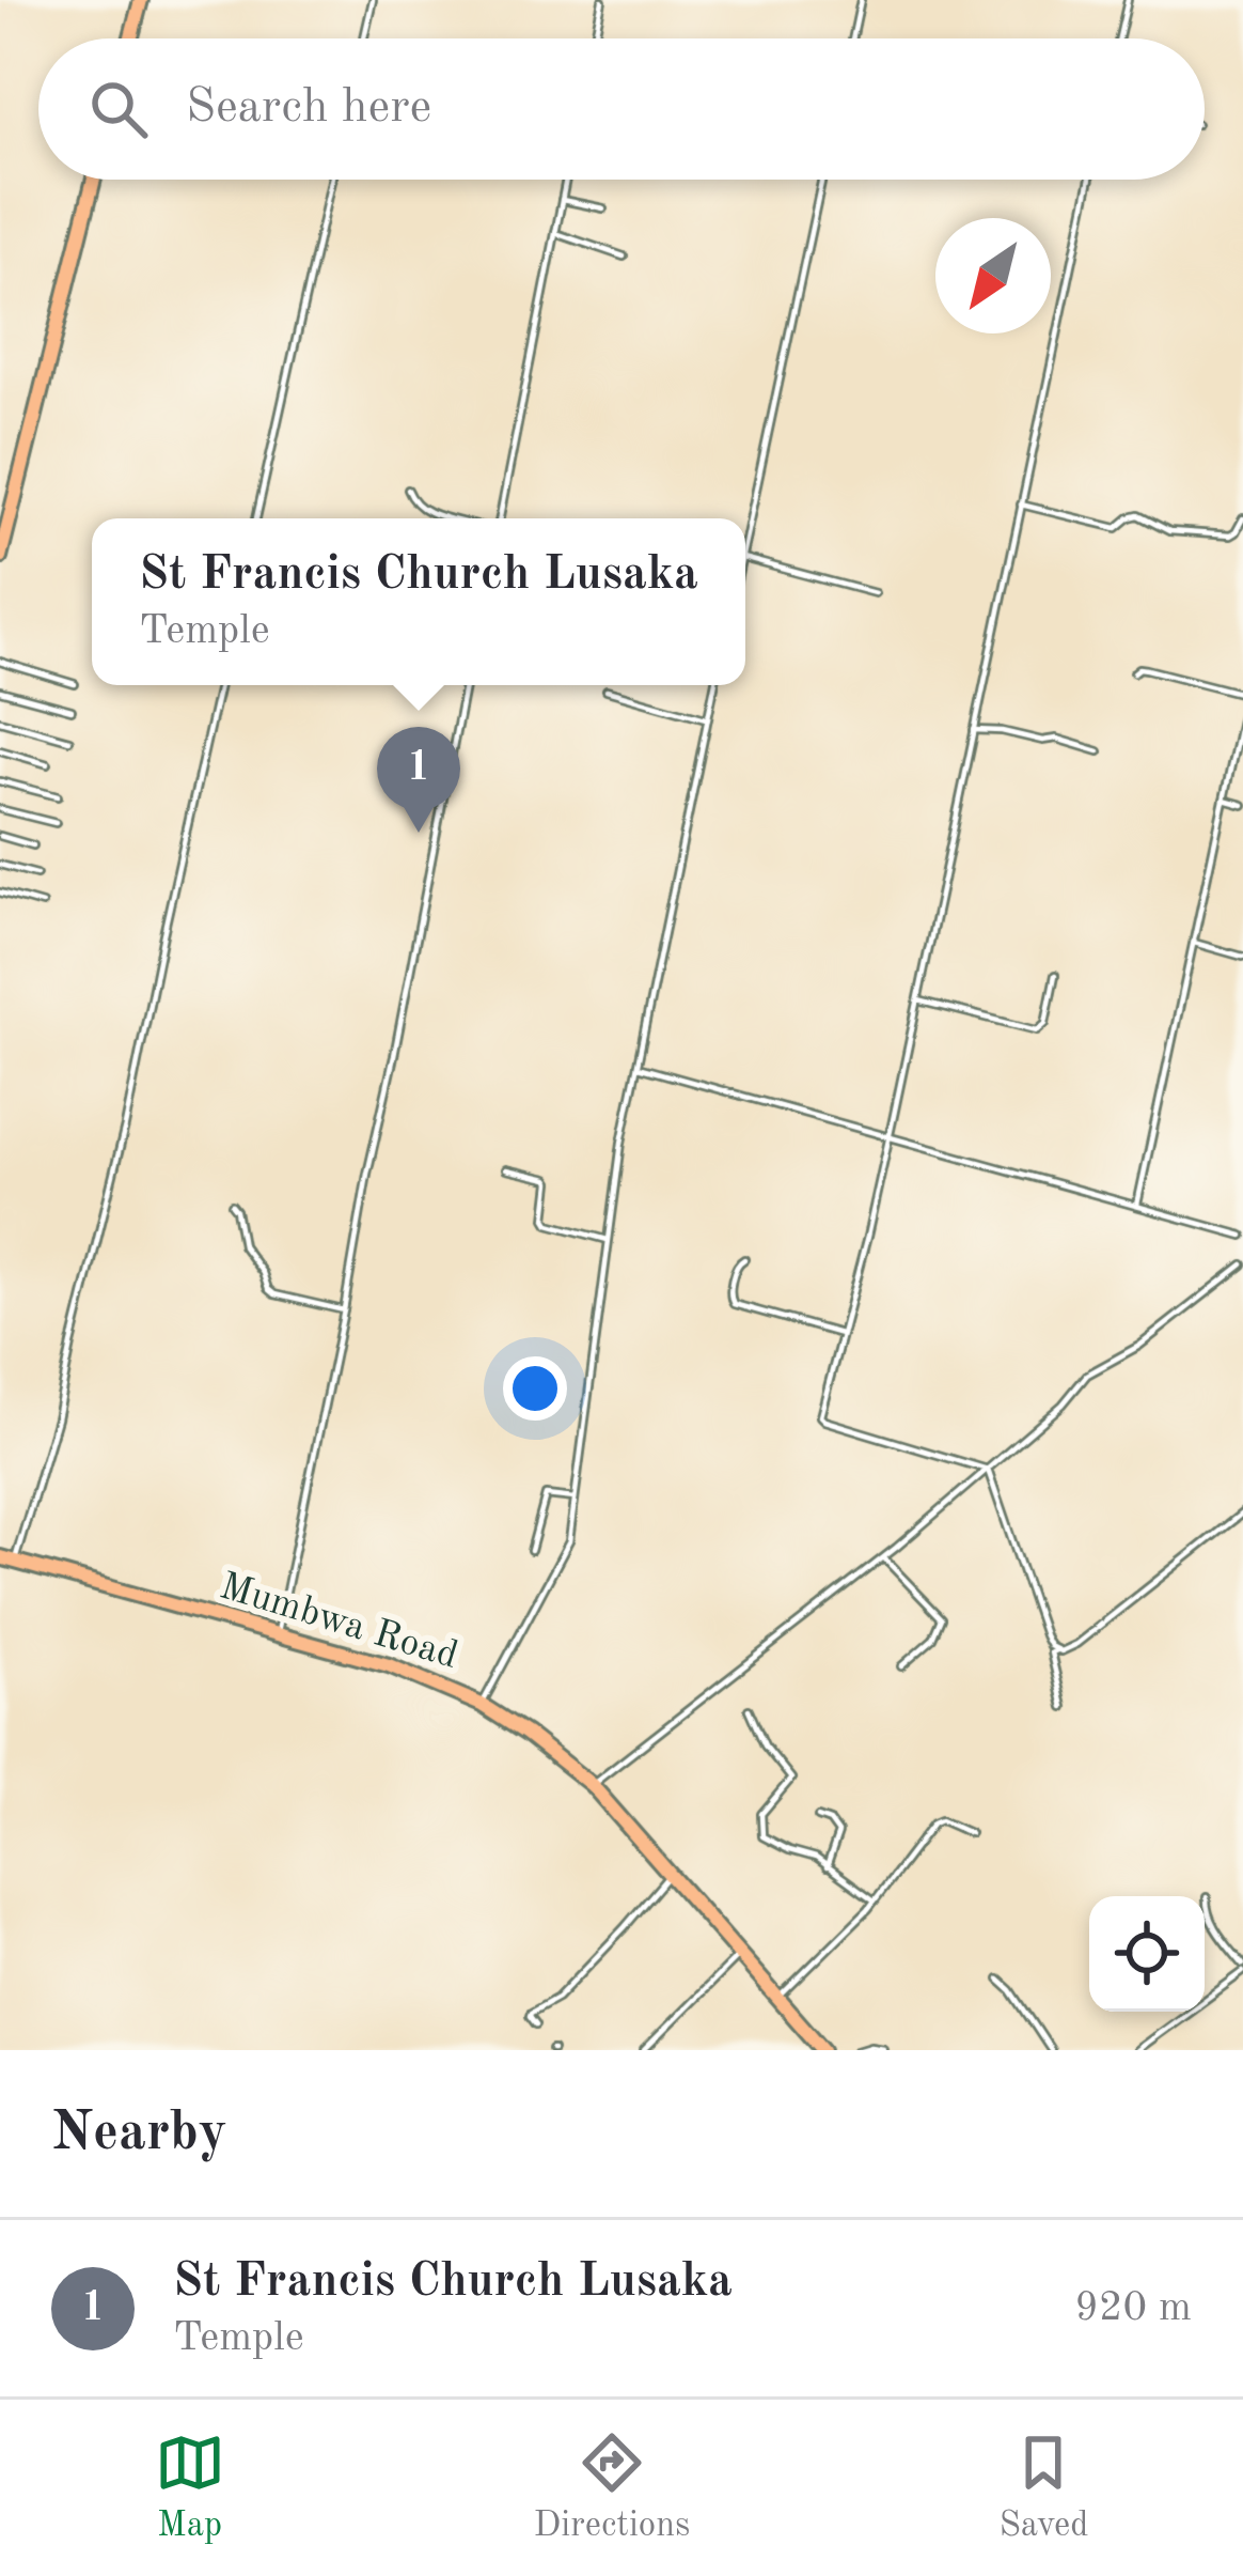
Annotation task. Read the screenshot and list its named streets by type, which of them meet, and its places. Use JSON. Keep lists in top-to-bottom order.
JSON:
{
  "streets": {
    "main road": ["Mumbwa Road"]
  },
  "north": "bottom left",
  "page": {
    "search": "Search here",
    "popup": ["St Francis Church Lusaka", "Temple"],
    "pins": "1",
    "heading": "Nearby",
    "list": [
      {
        "mark": "1",
        "name": "St Francis Church Lusaka",
        "note": "Temple",
        "value": "920 m"
      }
    ],
    "nav": ["Map", "Directions", "Saved"]
  }
}
